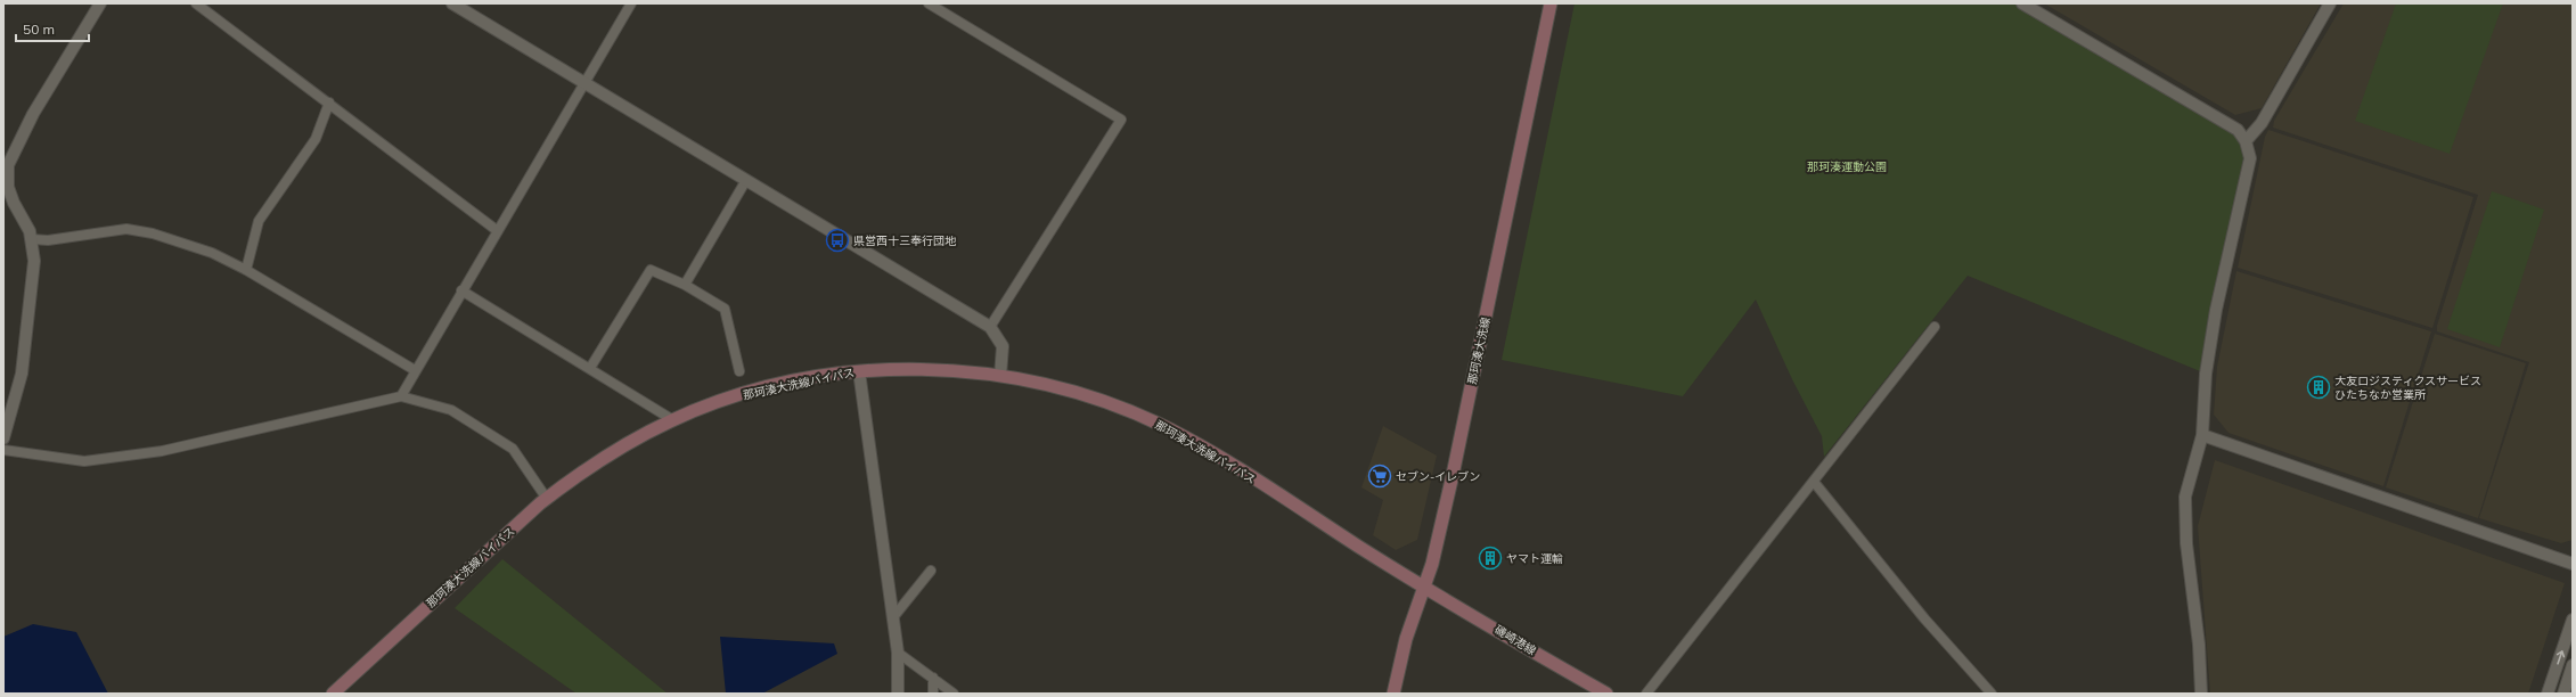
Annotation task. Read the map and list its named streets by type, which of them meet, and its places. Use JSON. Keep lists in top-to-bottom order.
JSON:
{
  "streets": {
    "main road": ["那珂湊大洗線", "那珂湊大洗線バイパス", "磯崎港線"]
  },
  "crossings": [
    ["那珂湊大洗線", "那珂湊大洗線バイパス"],
    ["那珂湊大洗線", "磯崎港線"],
    ["那珂湊大洗線バイパス", "磯崎港線"]
  ],
  "parks": ["那珂湊運動公園"],
  "places": {
    "bus stop": ["県営西十三奉行団地"],
    "building": ["大友ロジスティクスサービス ひたちなか営業所", "ヤマト運輸"],
    "supermarket": ["セブン-イレブン"]
  },
  "scale_bar": "50 m"
}
